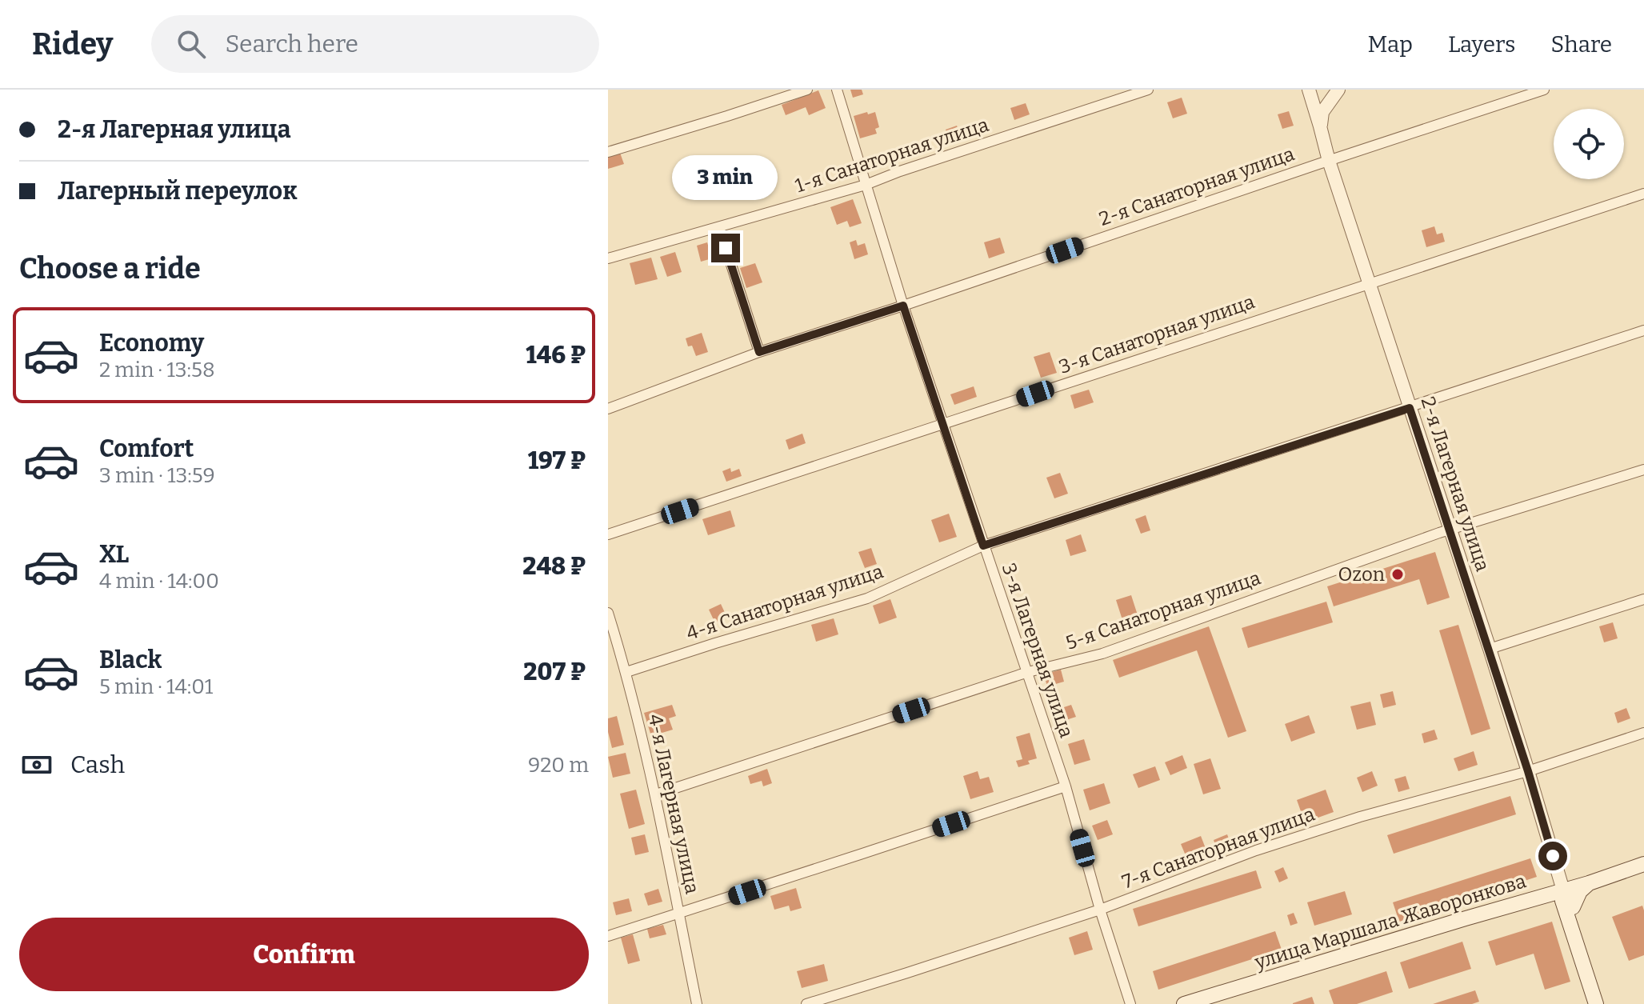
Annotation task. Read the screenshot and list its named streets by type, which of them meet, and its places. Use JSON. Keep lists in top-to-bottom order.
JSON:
{
  "streets": {
    "main road": ["2-я Лагерная улица", "улица Маршала Жаворонкова"],
    "street": [
      "1-я Санаторная улица",
      "2-я Санаторная улица",
      "3-я Санаторная улица",
      "4-я Санаторная улица",
      "5-я Санаторная улица",
      "3-я Лагерная улица",
      "4-я Лагерная улица",
      "7-я Санаторная улица"
    ]
  },
  "crossings": [
    ["1-я Санаторная улица", "3-я Лагерная улица"],
    ["2-я Санаторная улица", "2-я Лагерная улица"],
    ["2-я Санаторная улица", "3-я Лагерная улица"],
    ["3-я Санаторная улица", "2-я Лагерная улица"],
    ["3-я Санаторная улица", "3-я Лагерная улица"],
    ["2-я Лагерная улица", "4-я Санаторная улица"],
    ["2-я Лагерная улица", "5-я Санаторная улица"],
    ["2-я Лагерная улица", "7-я Санаторная улица"],
    ["2-я Лагерная улица", "улица Маршала Жаворонкова"],
    ["4-я Санаторная улица", "3-я Лагерная улица"],
    ["4-я Санаторная улица", "4-я Лагерная улица"],
    ["5-я Санаторная улица", "3-я Лагерная улица"],
    ["5-я Санаторная улица", "4-я Лагерная улица"],
    ["3-я Лагерная улица", "7-я Санаторная улица"]
  ],
  "places": ["Ozon"],
  "page": {
    "header": "Ridey",
    "search": "Search here",
    "nav": ["Map", "Layers", "Share"],
    "banner": ["2-я Лагерная улица", "Лагерный переулок"],
    "bubble": "3 min",
    "heading": "Choose a ride",
    "list": [
      {
        "name": "Economy",
        "note": "2 min · 13:58",
        "value": "146 ₽"
      },
      {
        "name": "Comfort",
        "note": "3 min · 13:59",
        "value": "197 ₽"
      },
      {
        "name": "XL",
        "note": "4 min · 14:00",
        "value": "248 ₽"
      },
      {
        "name": "Black",
        "note": "5 min · 14:01",
        "value": "207 ₽"
      }
    ],
    "pay": ["Cash", "920 m"],
    "buttons": "Confirm"
  }
}
